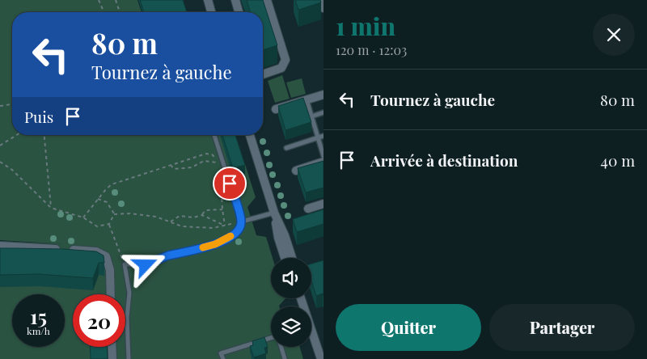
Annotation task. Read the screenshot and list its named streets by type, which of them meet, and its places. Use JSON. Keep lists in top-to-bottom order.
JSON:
{
  "page": {
    "heading": ["1 min", "120 m · 12:03"],
    "turn": ["80 m", "Tournez à gauche"],
    "list": [
      {
        "name": "Tournez à gauche",
        "value": "80 m"
      },
      {
        "name": "Arrivée à destination",
        "value": "40 m"
      }
    ],
    "then": "Puis",
    "speed": "15 km/h",
    "limit": "20",
    "buttons": ["Quitter", "Partager"]
  }
}
